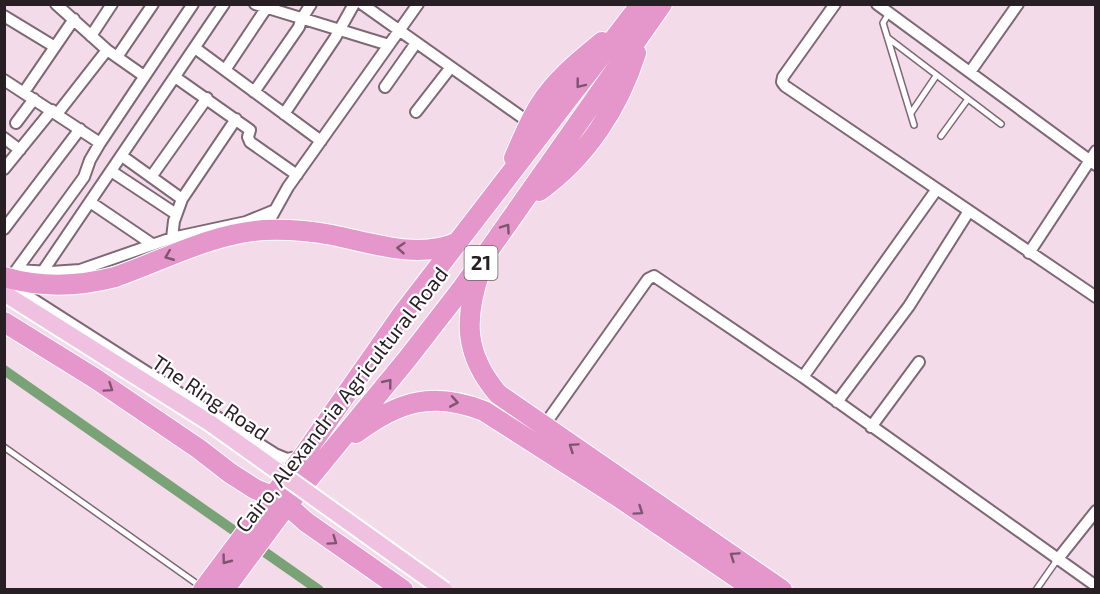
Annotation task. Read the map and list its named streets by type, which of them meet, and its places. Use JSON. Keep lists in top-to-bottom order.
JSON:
{
  "streets": {
    "highway": ["21", "Cairo, Alexandria Agricultural Road"],
    "main road": ["The Ring Road"]
  }
}
